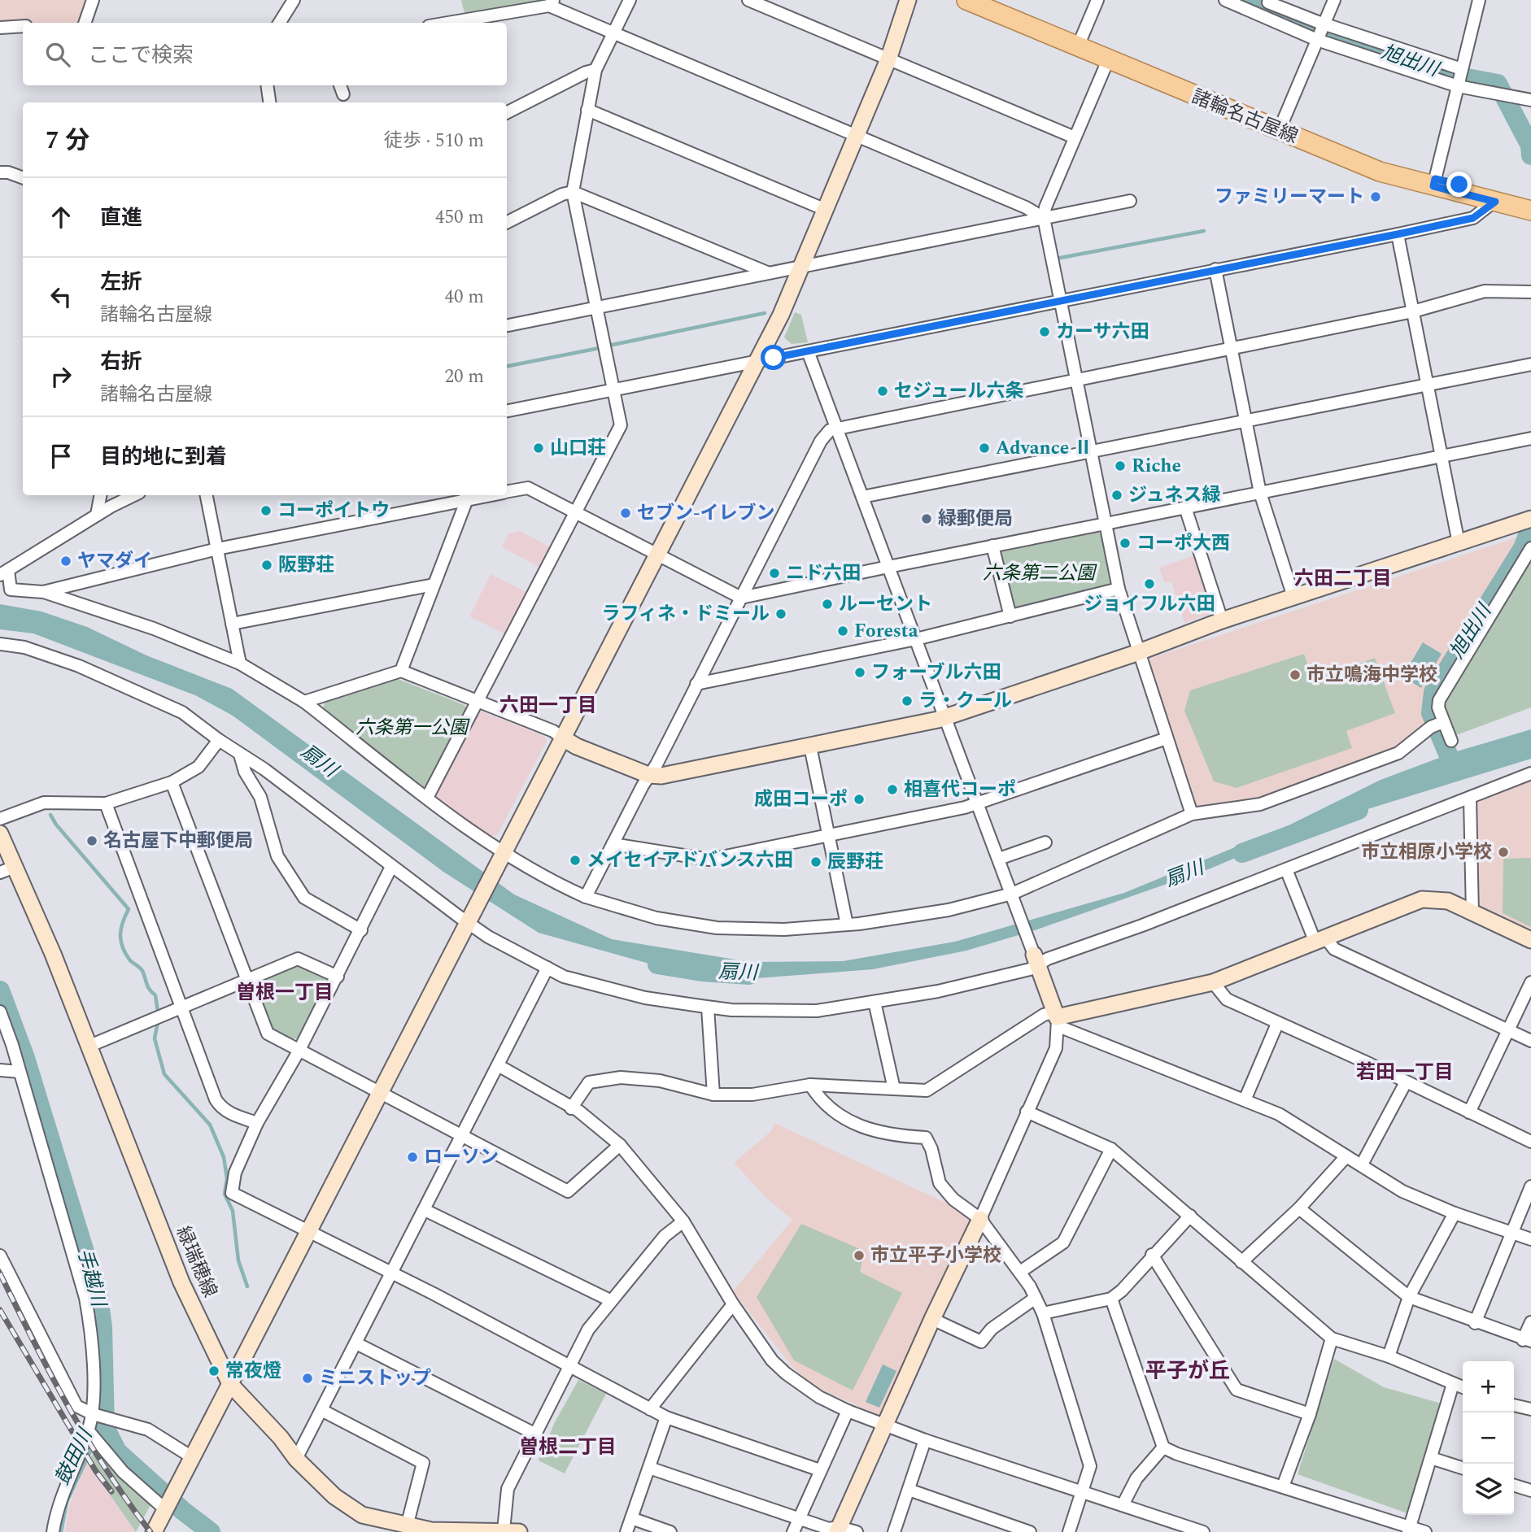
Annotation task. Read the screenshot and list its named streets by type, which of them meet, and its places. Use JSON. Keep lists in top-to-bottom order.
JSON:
{
  "streets": {
    "main road": ["諸輪名古屋線"],
    "street": ["緑瑞穂線"]
  },
  "districts": [
    "六田二丁目",
    "六田一丁目",
    "曽根一丁目",
    "若田一丁目",
    "平子が丘",
    "曽根二丁目"
  ],
  "water": [
    "旭出川",
    "扇川",
    "手越川",
    "鼓田川"
  ],
  "parks": ["六条第二公園", "六条第一公園"],
  "places": [
    "ファミリーマート",
    "カーサ六田",
    "セジュール六条",
    "山口荘",
    "Advance Ⅱ",
    "Riche",
    "ジュネス緑",
    "コーポイトウ",
    "セブン-イレブン",
    "緑郵便局",
    "コーポ大西",
    "ヤマダイ",
    "阪野荘",
    "ニド六田",
    "ジョイフル六田",
    "ルーセント",
    "ラフィネ・ドミール",
    "Foresta",
    "フォーブル六田",
    "市立鳴海中学校",
    "ラ・クール",
    "相喜代コーポ",
    "成田コーポ",
    "名古屋下中郵便局",
    "市立相原小学校",
    "メイセイアドバンス六田",
    "辰野荘",
    "ローソン",
    "市立平子小学校",
    "常夜燈",
    "ミニストップ"
  ],
  "page": {
    "search": "ここで検索",
    "heading": ["7 分", "徒歩 · 510 m"],
    "list": [
      ["直進", "450 m"],
      ["左折", "諸輪名古屋線", "40 m"],
      ["右折", "諸輪名古屋線", "20 m"],
      "目的地に到着"
    ],
    "map_buttons": ["+", "−"]
  }
}
